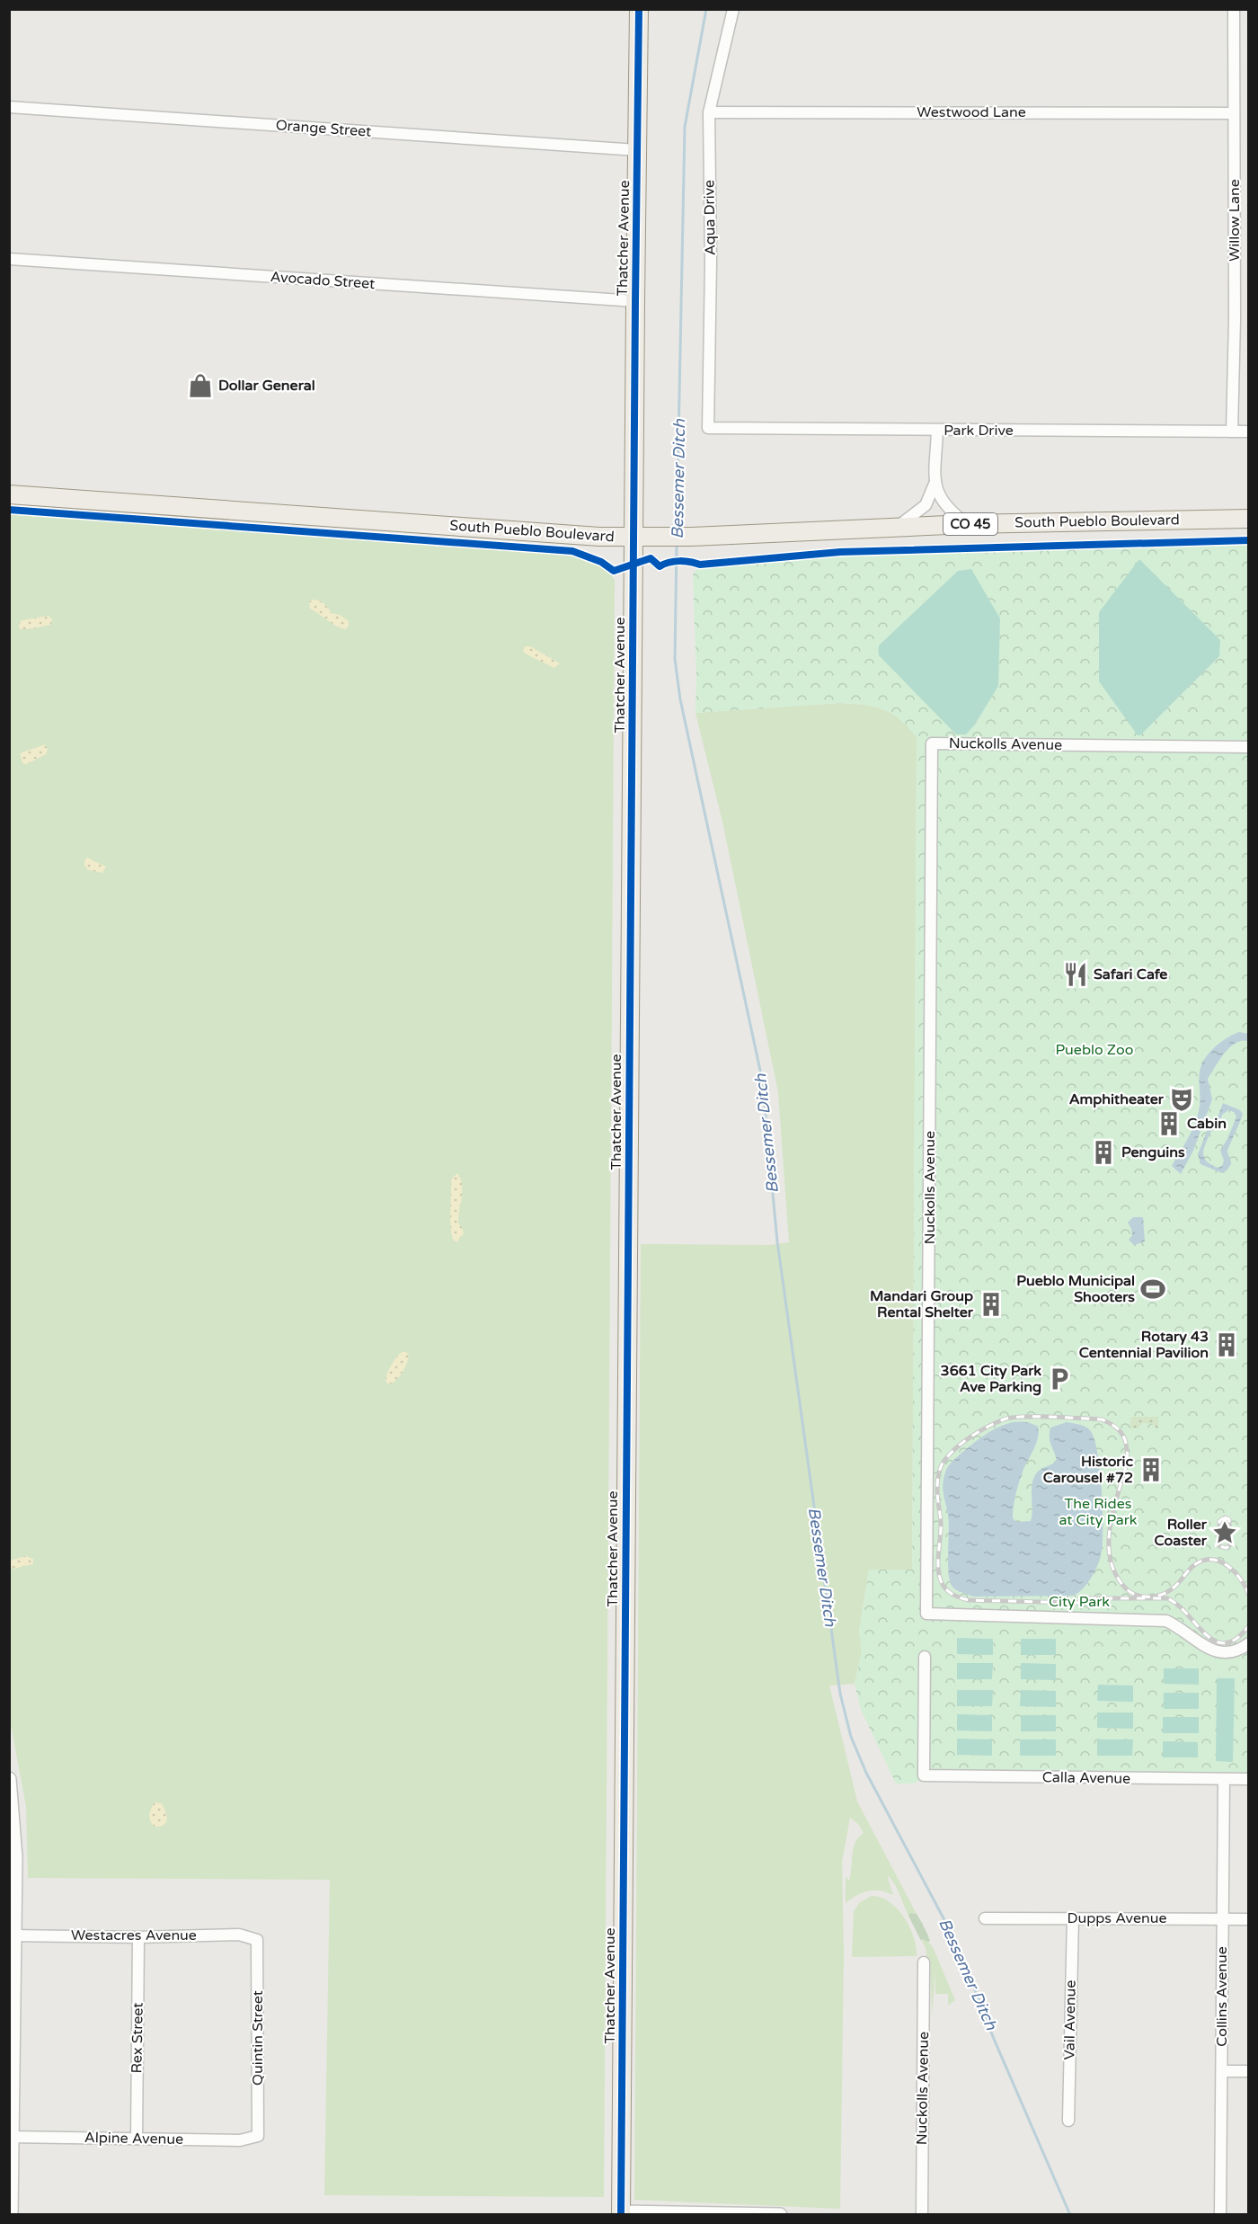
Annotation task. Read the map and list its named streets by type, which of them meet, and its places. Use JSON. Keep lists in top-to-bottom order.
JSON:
{
  "streets": {
    "main road": ["Thatcher Avenue", "South Pueblo Boulevard", "CO 45"],
    "street": [
      "Westwood Lane",
      "Orange Street",
      "Aqua Drive",
      "Willow Lane",
      "Avocado Street",
      "Park Drive",
      "Nuckolls Avenue",
      "Calla Avenue",
      "Dupps Avenue",
      "Westacres Avenue",
      "Collins Avenue",
      "Vail Avenue",
      "Rex Street",
      "Quintin Street",
      "Alpine Avenue"
    ]
  },
  "crossings": [
    ["Westwood Lane", "Aqua Drive"],
    ["Westwood Lane", "Willow Lane"],
    ["Orange Street", "Thatcher Avenue"],
    ["Aqua Drive", "Park Drive"],
    ["Willow Lane", "Park Drive"],
    ["Thatcher Avenue", "Avocado Street"],
    ["Thatcher Avenue", "South Pueblo Boulevard"],
    ["Calla Avenue", "Collins Avenue"],
    ["Dupps Avenue", "Collins Avenue"],
    ["Dupps Avenue", "Vail Avenue"],
    ["Westacres Avenue", "Rex Street"],
    ["Westacres Avenue", "Quintin Street"],
    ["Rex Street", "Alpine Avenue"],
    ["Quintin Street", "Alpine Avenue"]
  ],
  "water": ["Bessemer Ditch"],
  "parks": ["Pueblo Zoo", "The Rides at City Park", "City Park"],
  "places": {
    "shop": ["Dollar General"],
    "restaurant": ["Safari Cafe"],
    "theatre": ["Amphitheater"],
    "building": [
      "Cabin",
      "Penguins",
      "Mandari Group Rental Shelter",
      "Rotary 43 Centennial Pavilion",
      "Historic Carousel #72"
    ],
    "sports": ["Pueblo Municipal Shooters"],
    "parking": ["3661 City Park Ave Parking"],
    "place": ["Roller Coaster"]
  }
}
